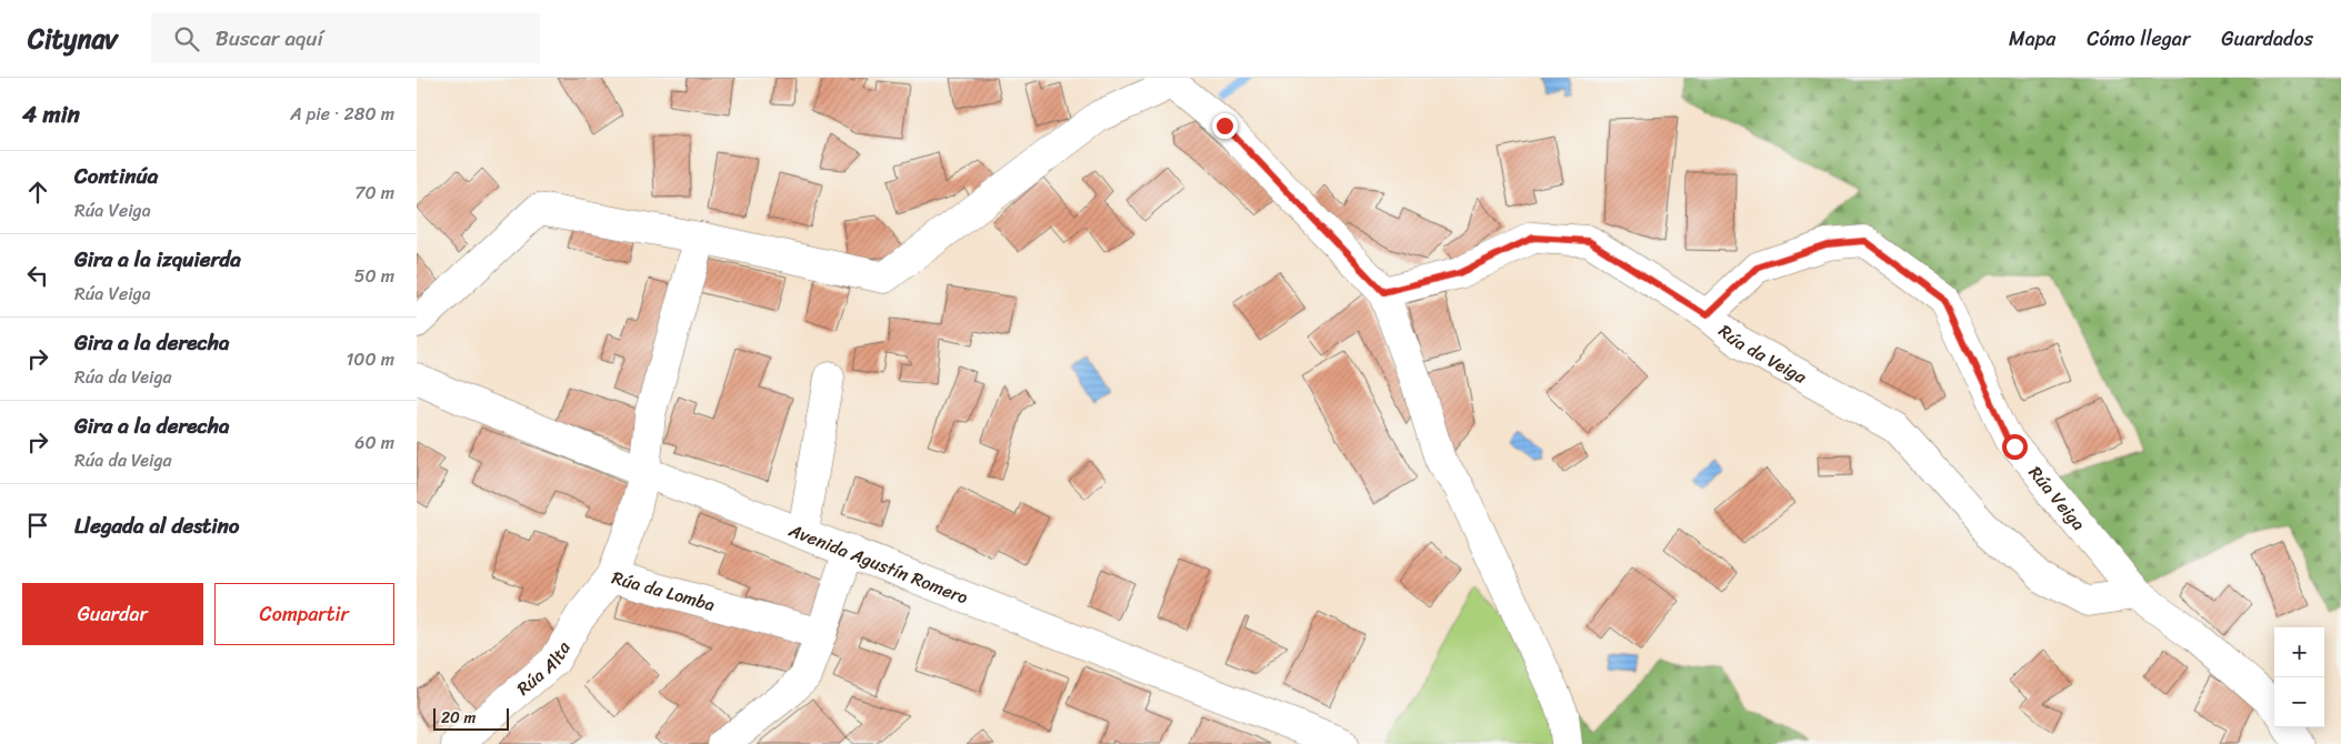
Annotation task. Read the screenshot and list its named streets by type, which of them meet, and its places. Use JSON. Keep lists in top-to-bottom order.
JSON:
{
  "streets": {
    "street": [
      "Rúa da Veiga",
      "Rúa Veiga",
      "Avenida Agustín Romero",
      "Rúa da Lomba",
      "Rúa Alta"
    ]
  },
  "crossings": [
    ["Rúa da Veiga", "Rúa Veiga"],
    ["Avenida Agustín Romero", "Rúa da Lomba"],
    ["Rúa da Lomba", "Rúa Alta"]
  ],
  "scale_bar": "20 m",
  "page": {
    "header": "Citynav",
    "search": "Buscar aquí",
    "nav": ["Mapa", "Cómo llegar", "Guardados"],
    "heading": ["4 min", "A pie · 280 m"],
    "list": [
      ["Continúa", "Rúa Veiga", "70 m"],
      ["Gira a la izquierda", "Rúa Veiga", "50 m"],
      ["Gira a la derecha", "Rúa da Veiga", "100 m"],
      ["Gira a la derecha", "Rúa da Veiga", "60 m"],
      "Llegada al destino"
    ],
    "buttons": ["Guardar", "Compartir"],
    "map_buttons": ["+", "−"],
    "scale": "20 m"
  }
}
